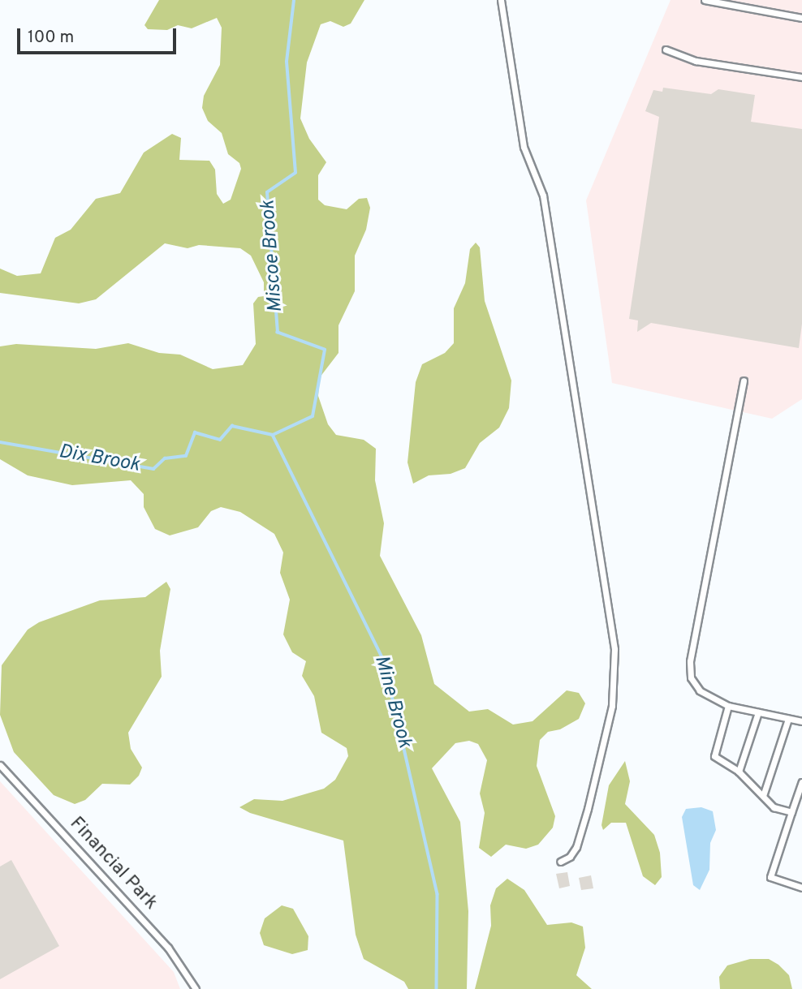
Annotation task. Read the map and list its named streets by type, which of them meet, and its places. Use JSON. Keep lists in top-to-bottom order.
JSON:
{
  "streets": {
    "lane": ["Financial Park"]
  },
  "water": ["Miscoe Brook", "Dix Brook", "Mine Brook"],
  "scale_bar": "100 m"
}
